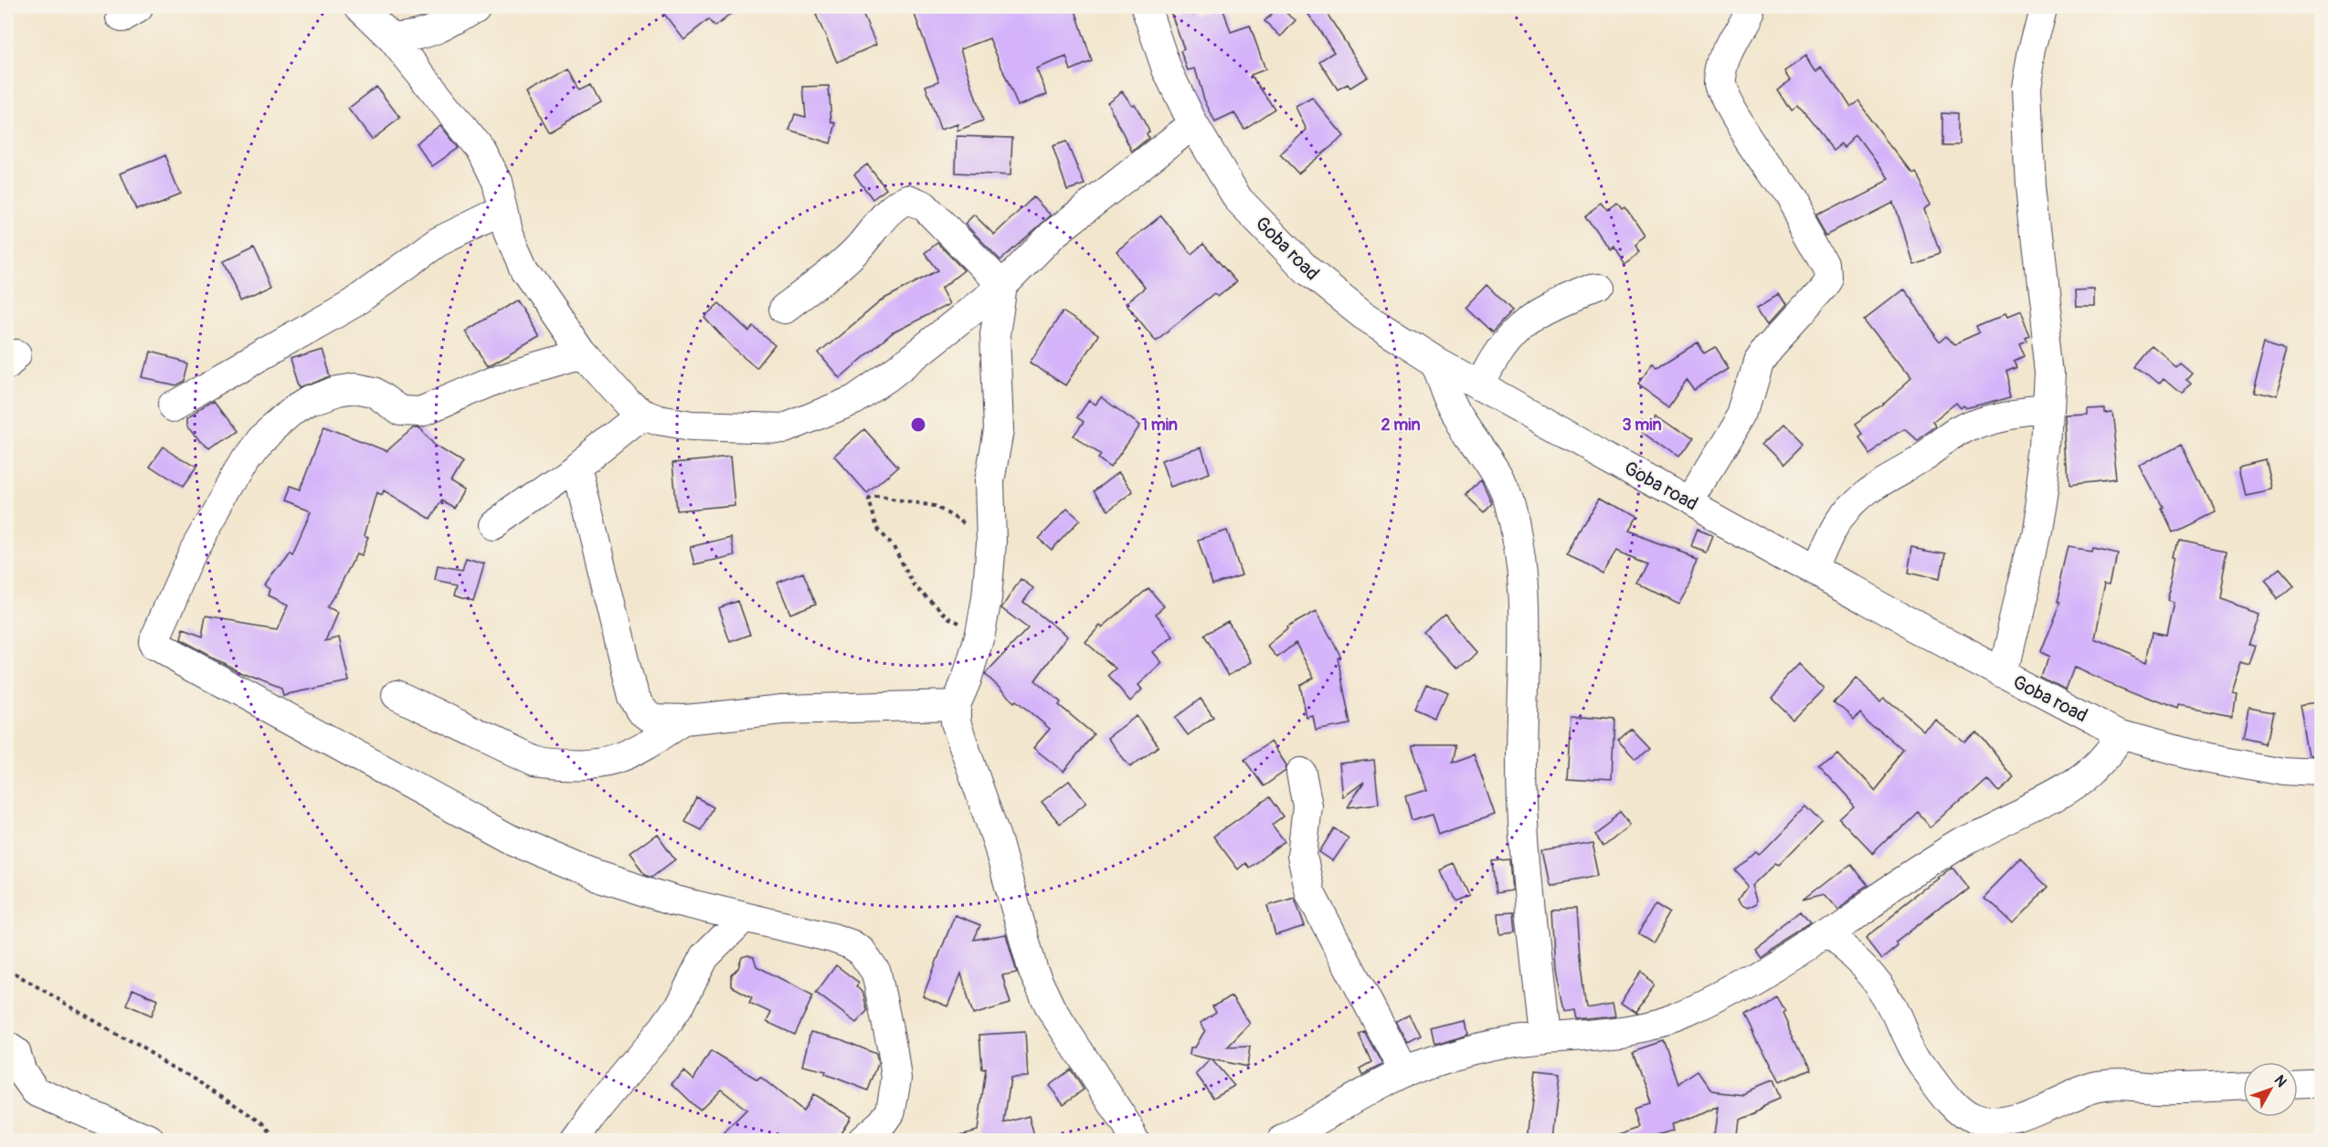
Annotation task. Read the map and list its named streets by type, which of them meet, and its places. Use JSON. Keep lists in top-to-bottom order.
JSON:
{
  "streets": {
    "street": ["Goba road"]
  },
  "north": "top right",
  "rings": ["1 min", "2 min", "3 min"]
}
